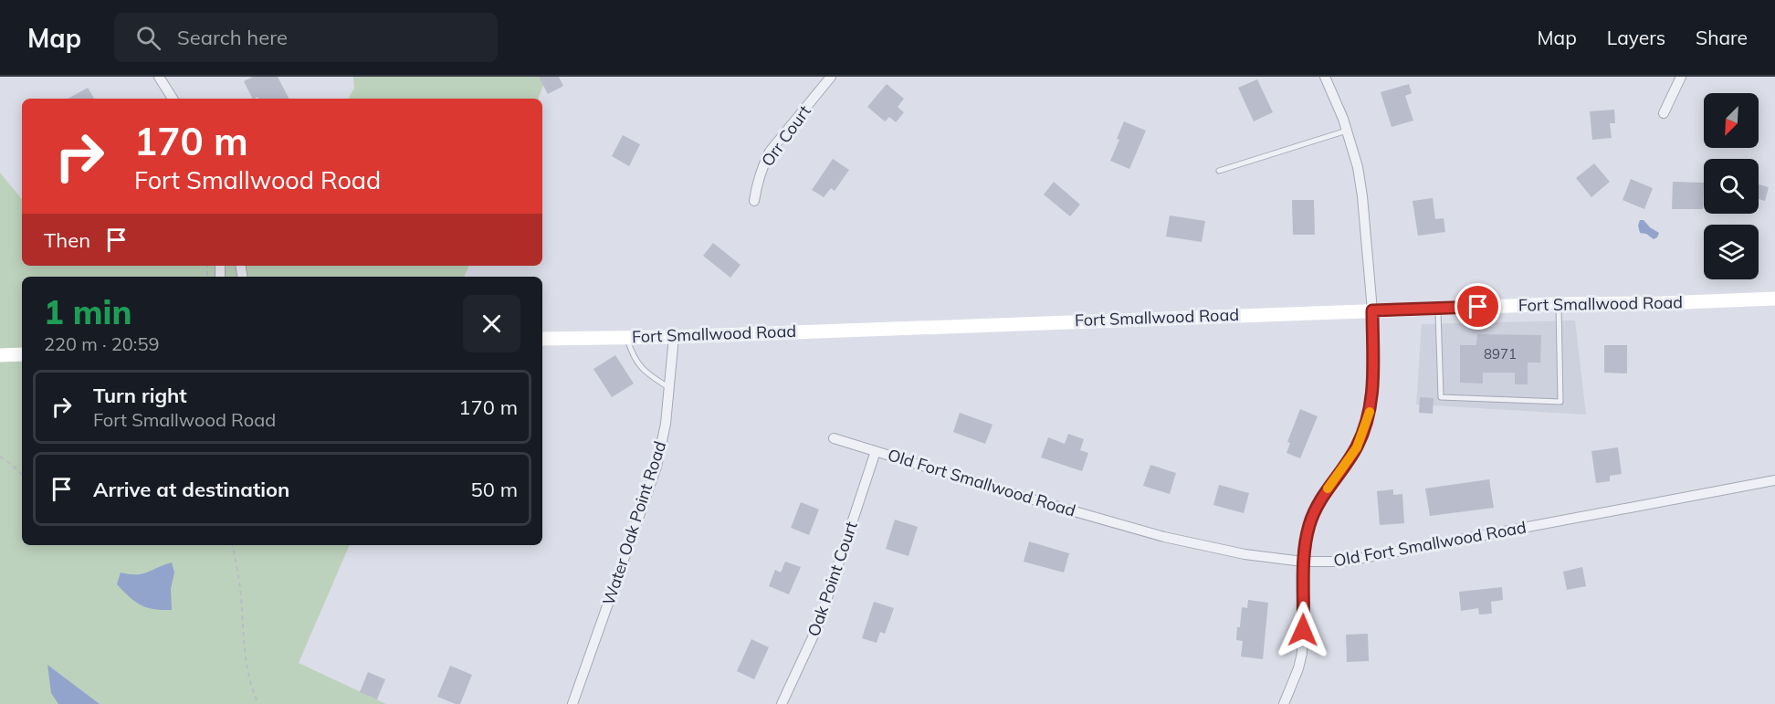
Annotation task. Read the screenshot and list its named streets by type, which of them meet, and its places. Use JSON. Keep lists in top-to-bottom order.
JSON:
{
  "streets": {
    "main road": ["Fort Smallwood Road"],
    "street": [
      "Orr Court",
      "Old Fort Smallwood Road",
      "Water Oak Point Road",
      "Oak Point Court"
    ]
  },
  "crossings": [
    ["Fort Smallwood Road", "Water Oak Point Road"],
    ["Old Fort Smallwood Road", "Oak Point Court"]
  ],
  "house_numbers": ["8971"],
  "north": "bottom left",
  "page": {
    "header": "Map",
    "search": "Search here",
    "nav": ["Map", "Layers", "Share"],
    "turn": ["170 m", "Fort Smallwood Road"],
    "then": "Then",
    "heading": ["1 min", "220 m · 20:59"],
    "list": [
      {
        "name": "Turn right",
        "note": "Fort Smallwood Road",
        "value": "170 m"
      },
      {
        "name": "Arrive at destination",
        "value": "50 m"
      }
    ]
  }
}
